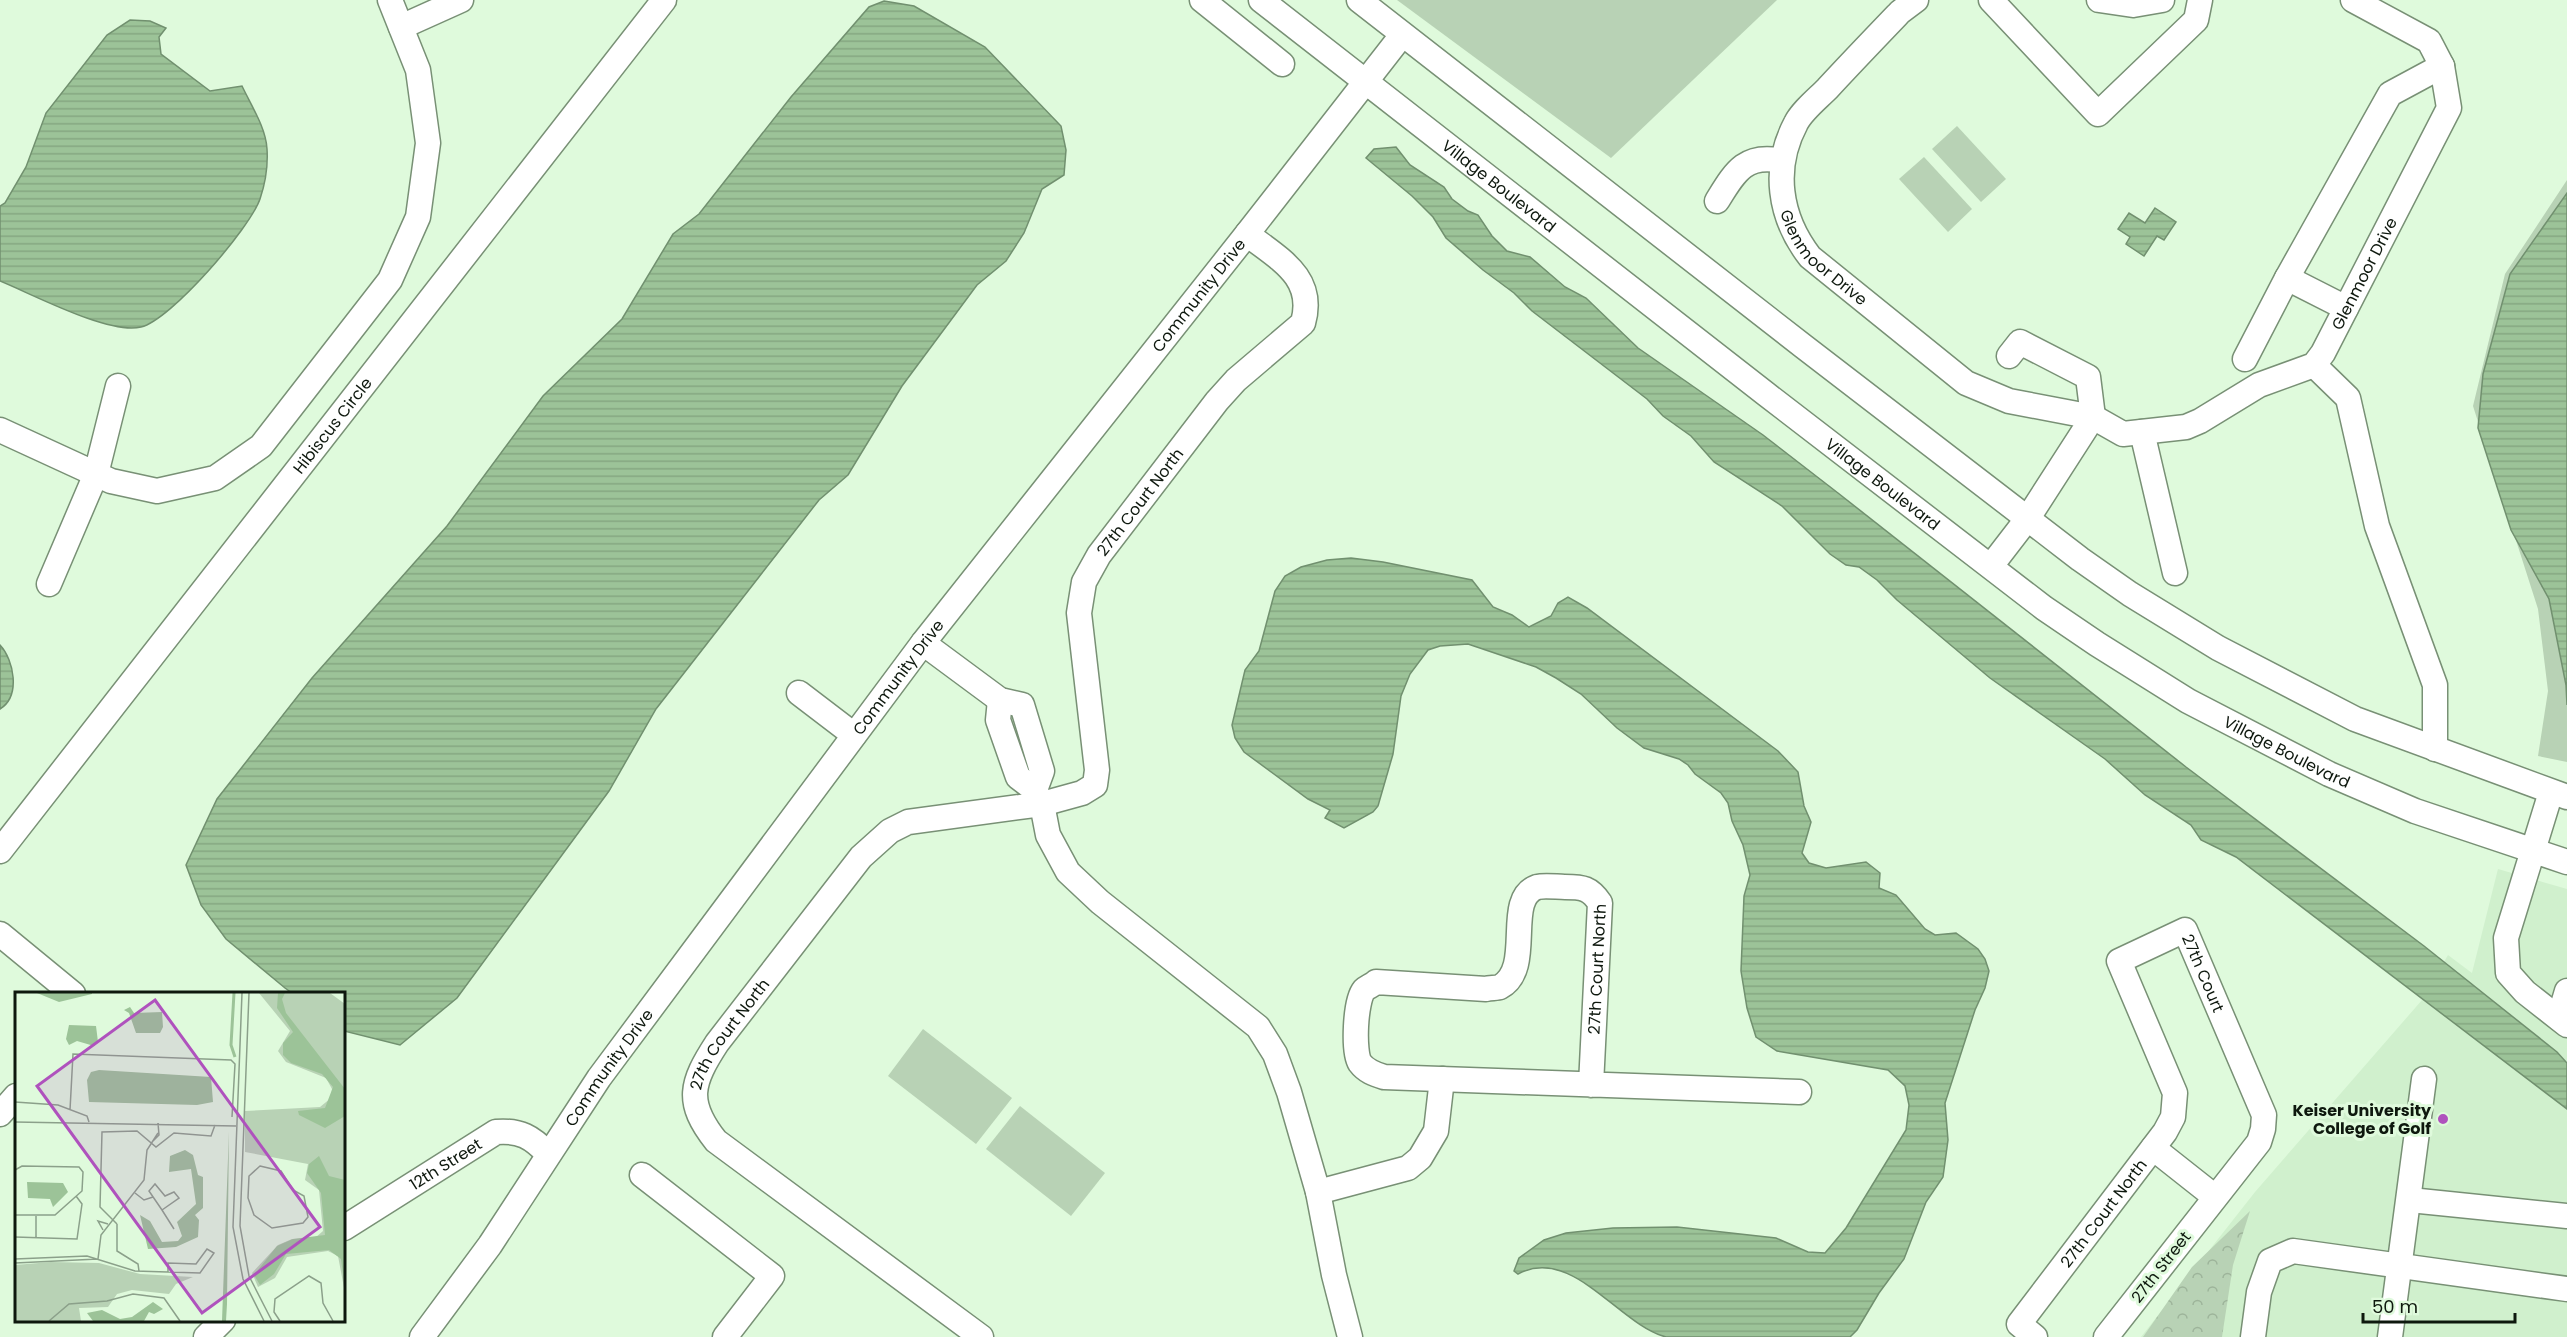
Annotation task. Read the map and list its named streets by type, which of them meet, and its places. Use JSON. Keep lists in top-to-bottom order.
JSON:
{
  "streets": {
    "street": [
      "Village Boulevard",
      "Glenmoor Drive",
      "Community Drive",
      "Hibiscus Circle",
      "27th Court North",
      "27th Court",
      "12th Street",
      "27th Street"
    ]
  },
  "crossings": [
    ["Village Boulevard", "Community Drive"],
    ["Community Drive", "27th Court North"],
    ["Community Drive", "12th Street"],
    ["27th Court North", "27th Court"],
    ["27th Court North", "27th Street"],
    ["27th Court", "27th Street"]
  ],
  "places": ["Keiser University College of Golf"],
  "scale_bar": "50 m"
}
